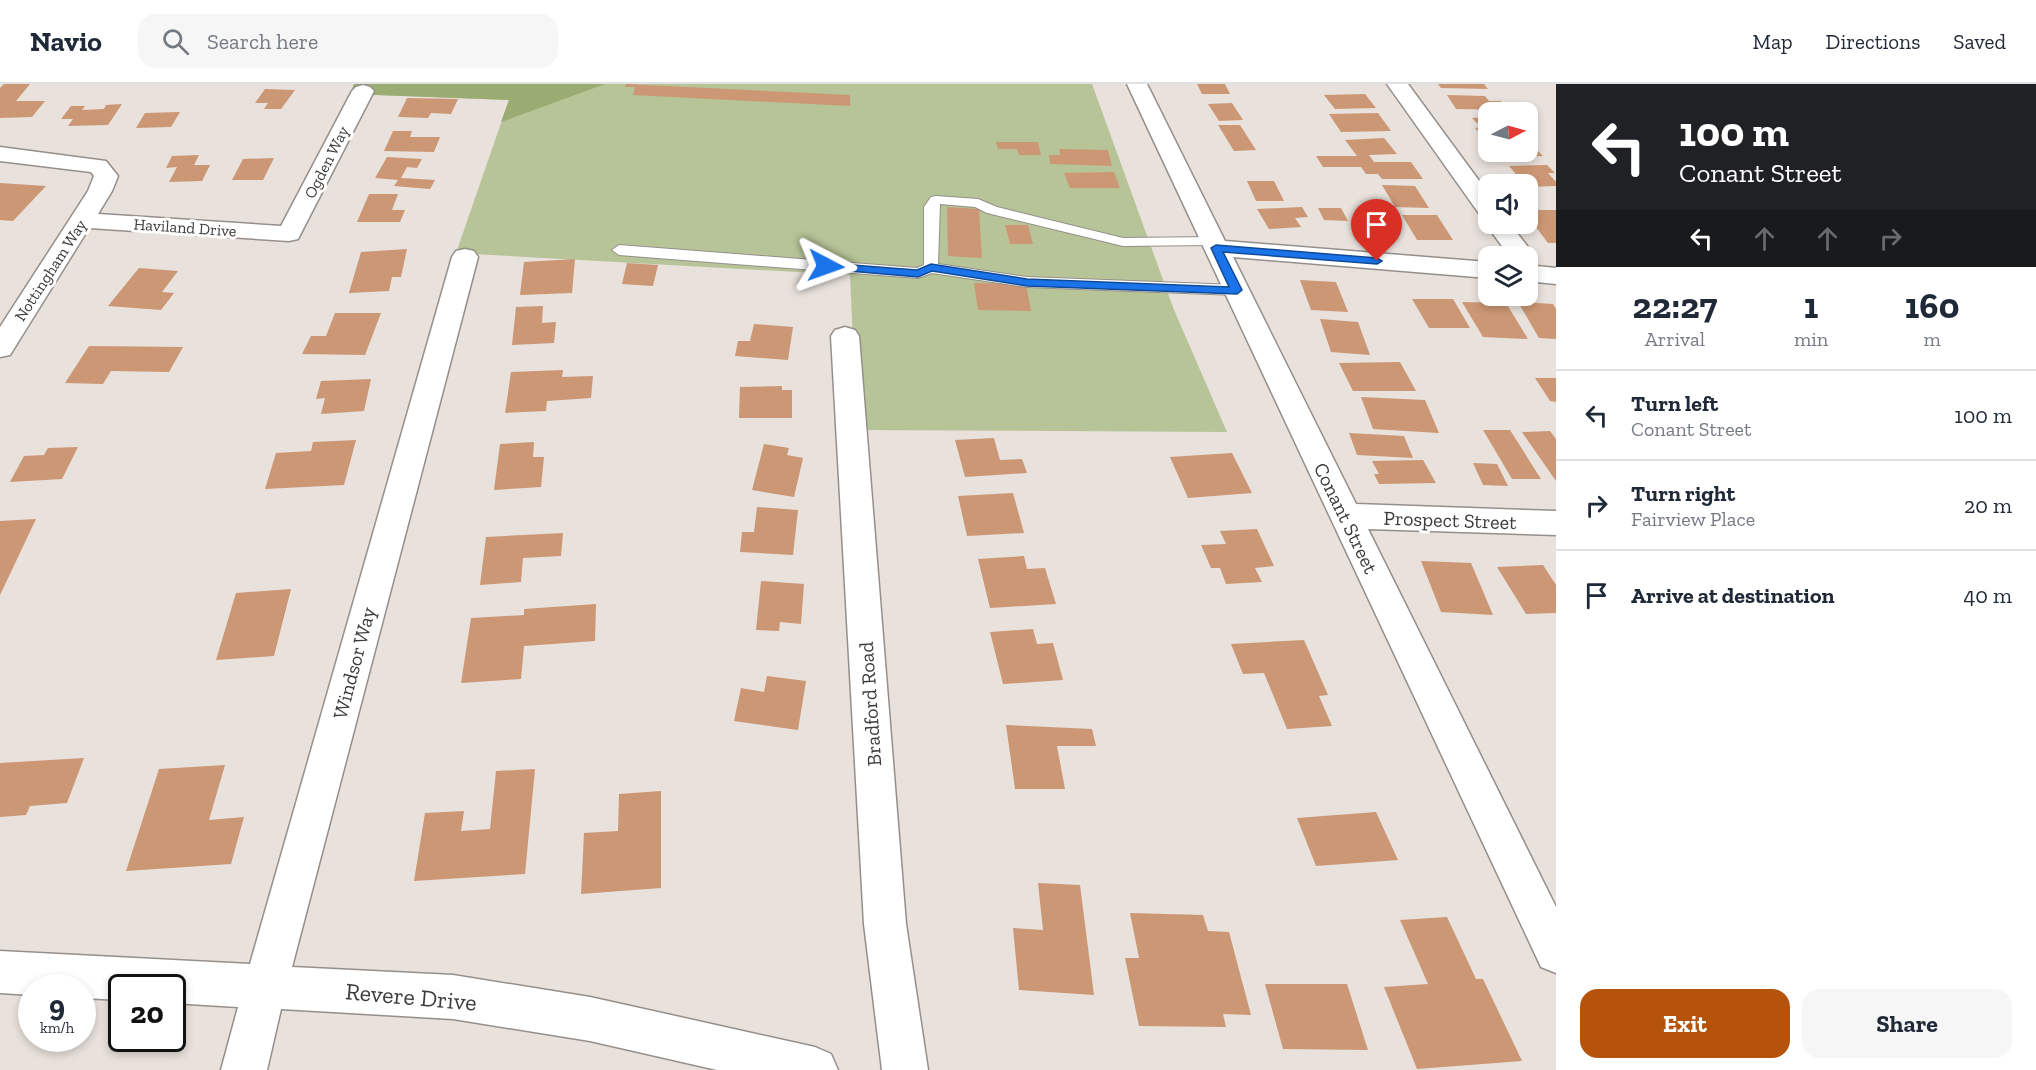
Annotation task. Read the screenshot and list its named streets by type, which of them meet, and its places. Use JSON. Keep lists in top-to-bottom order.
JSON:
{
  "streets": {
    "street": [
      "Ogden Way",
      "Haviland Drive",
      "Nottingham Way",
      "Conant Street",
      "Prospect Street",
      "Windsor Way",
      "Bradford Road",
      "Revere Drive"
    ]
  },
  "crossings": [
    ["Ogden Way", "Haviland Drive"],
    ["Haviland Drive", "Nottingham Way"],
    ["Conant Street", "Prospect Street"],
    ["Windsor Way", "Revere Drive"]
  ],
  "north": "right",
  "page": {
    "header": "Navio",
    "search": "Search here",
    "nav": ["Map", "Directions", "Saved"],
    "turn": ["100 m", "Conant Street"],
    "eta": [
      "22:27",
      "Arrival",
      "1",
      "min",
      "160",
      "m"
    ],
    "list": [
      {
        "name": "Turn left",
        "note": "Conant Street",
        "value": "100 m"
      },
      {
        "name": "Turn right",
        "note": "Fairview Place",
        "value": "20 m"
      },
      {
        "name": "Arrive at destination",
        "value": "40 m"
      }
    ],
    "speed": "9 km/h",
    "limit": "20",
    "buttons": ["Exit", "Share"]
  }
}
